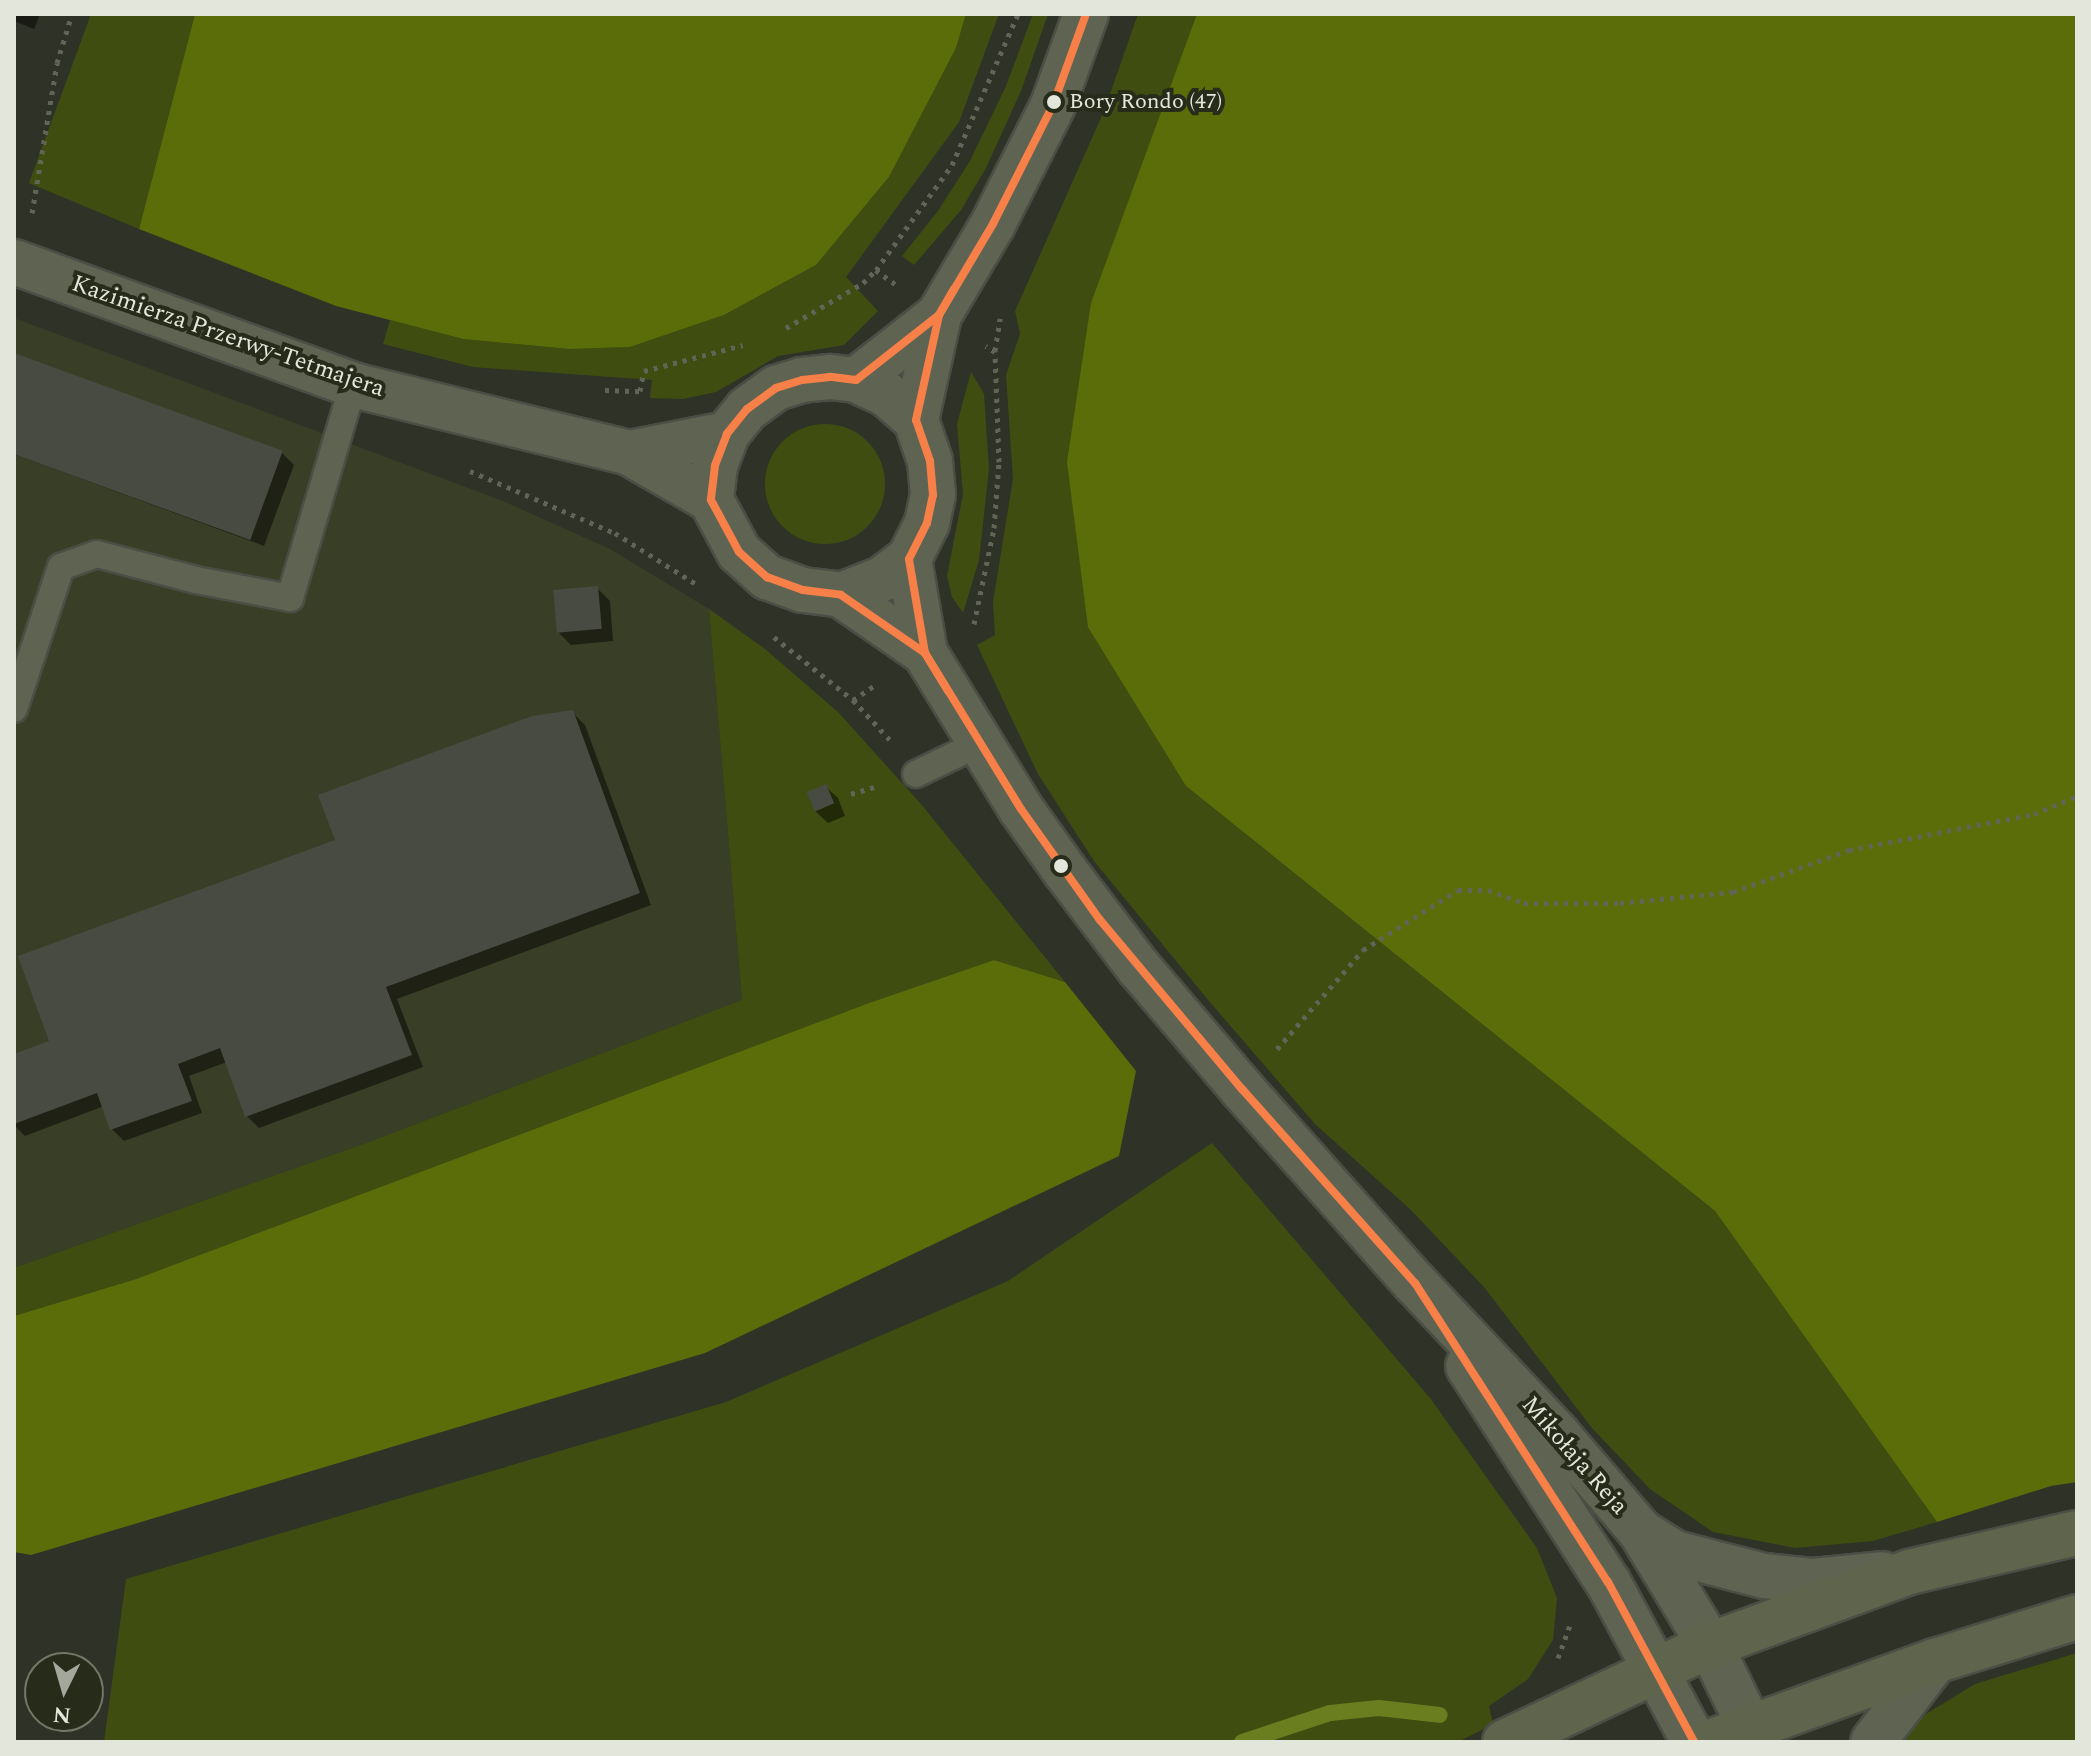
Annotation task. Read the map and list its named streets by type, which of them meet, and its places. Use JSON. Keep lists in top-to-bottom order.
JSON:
{
  "streets": {
    "street": ["Kazimierza Przerwy-Tetmajera", "Mikołaja Reja"]
  },
  "places": ["Bory Rondo (47)"],
  "north": "bottom"
}
